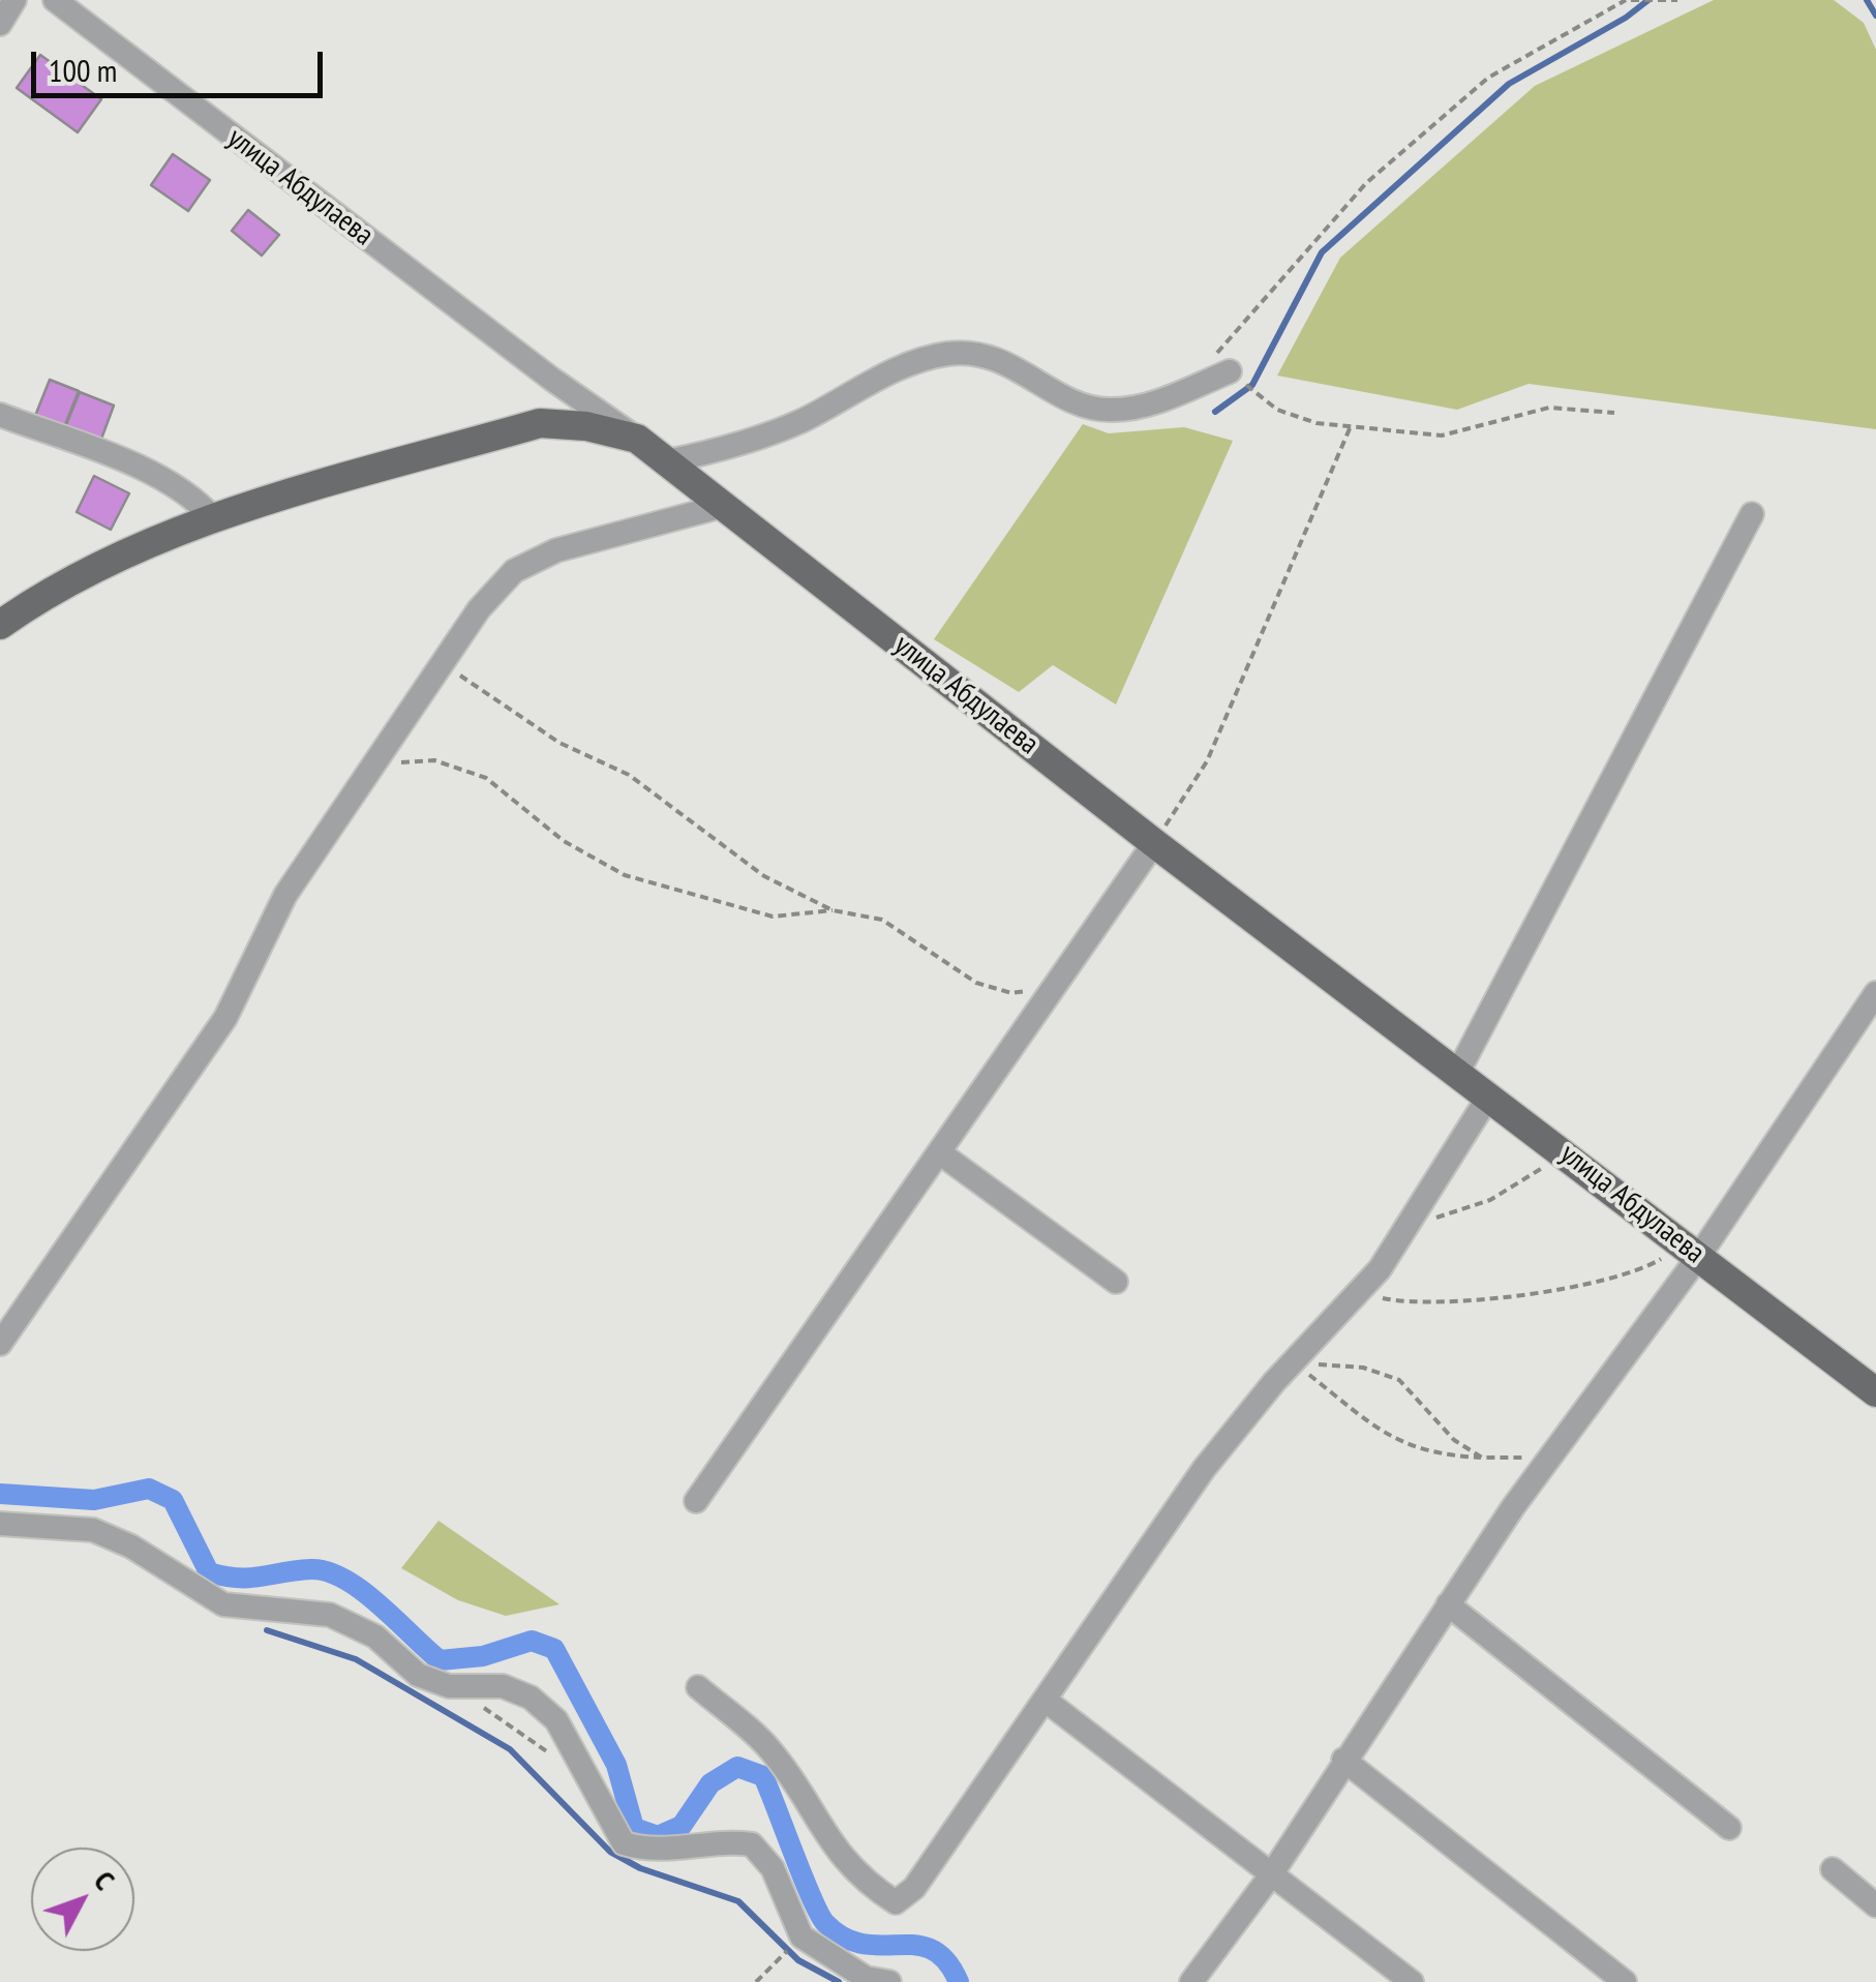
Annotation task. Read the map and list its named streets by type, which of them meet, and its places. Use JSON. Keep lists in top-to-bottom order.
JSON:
{
  "streets": {
    "main road": ["улица Абдулаева"]
  },
  "scale_bar": "100 m",
  "north": "top right"
}
